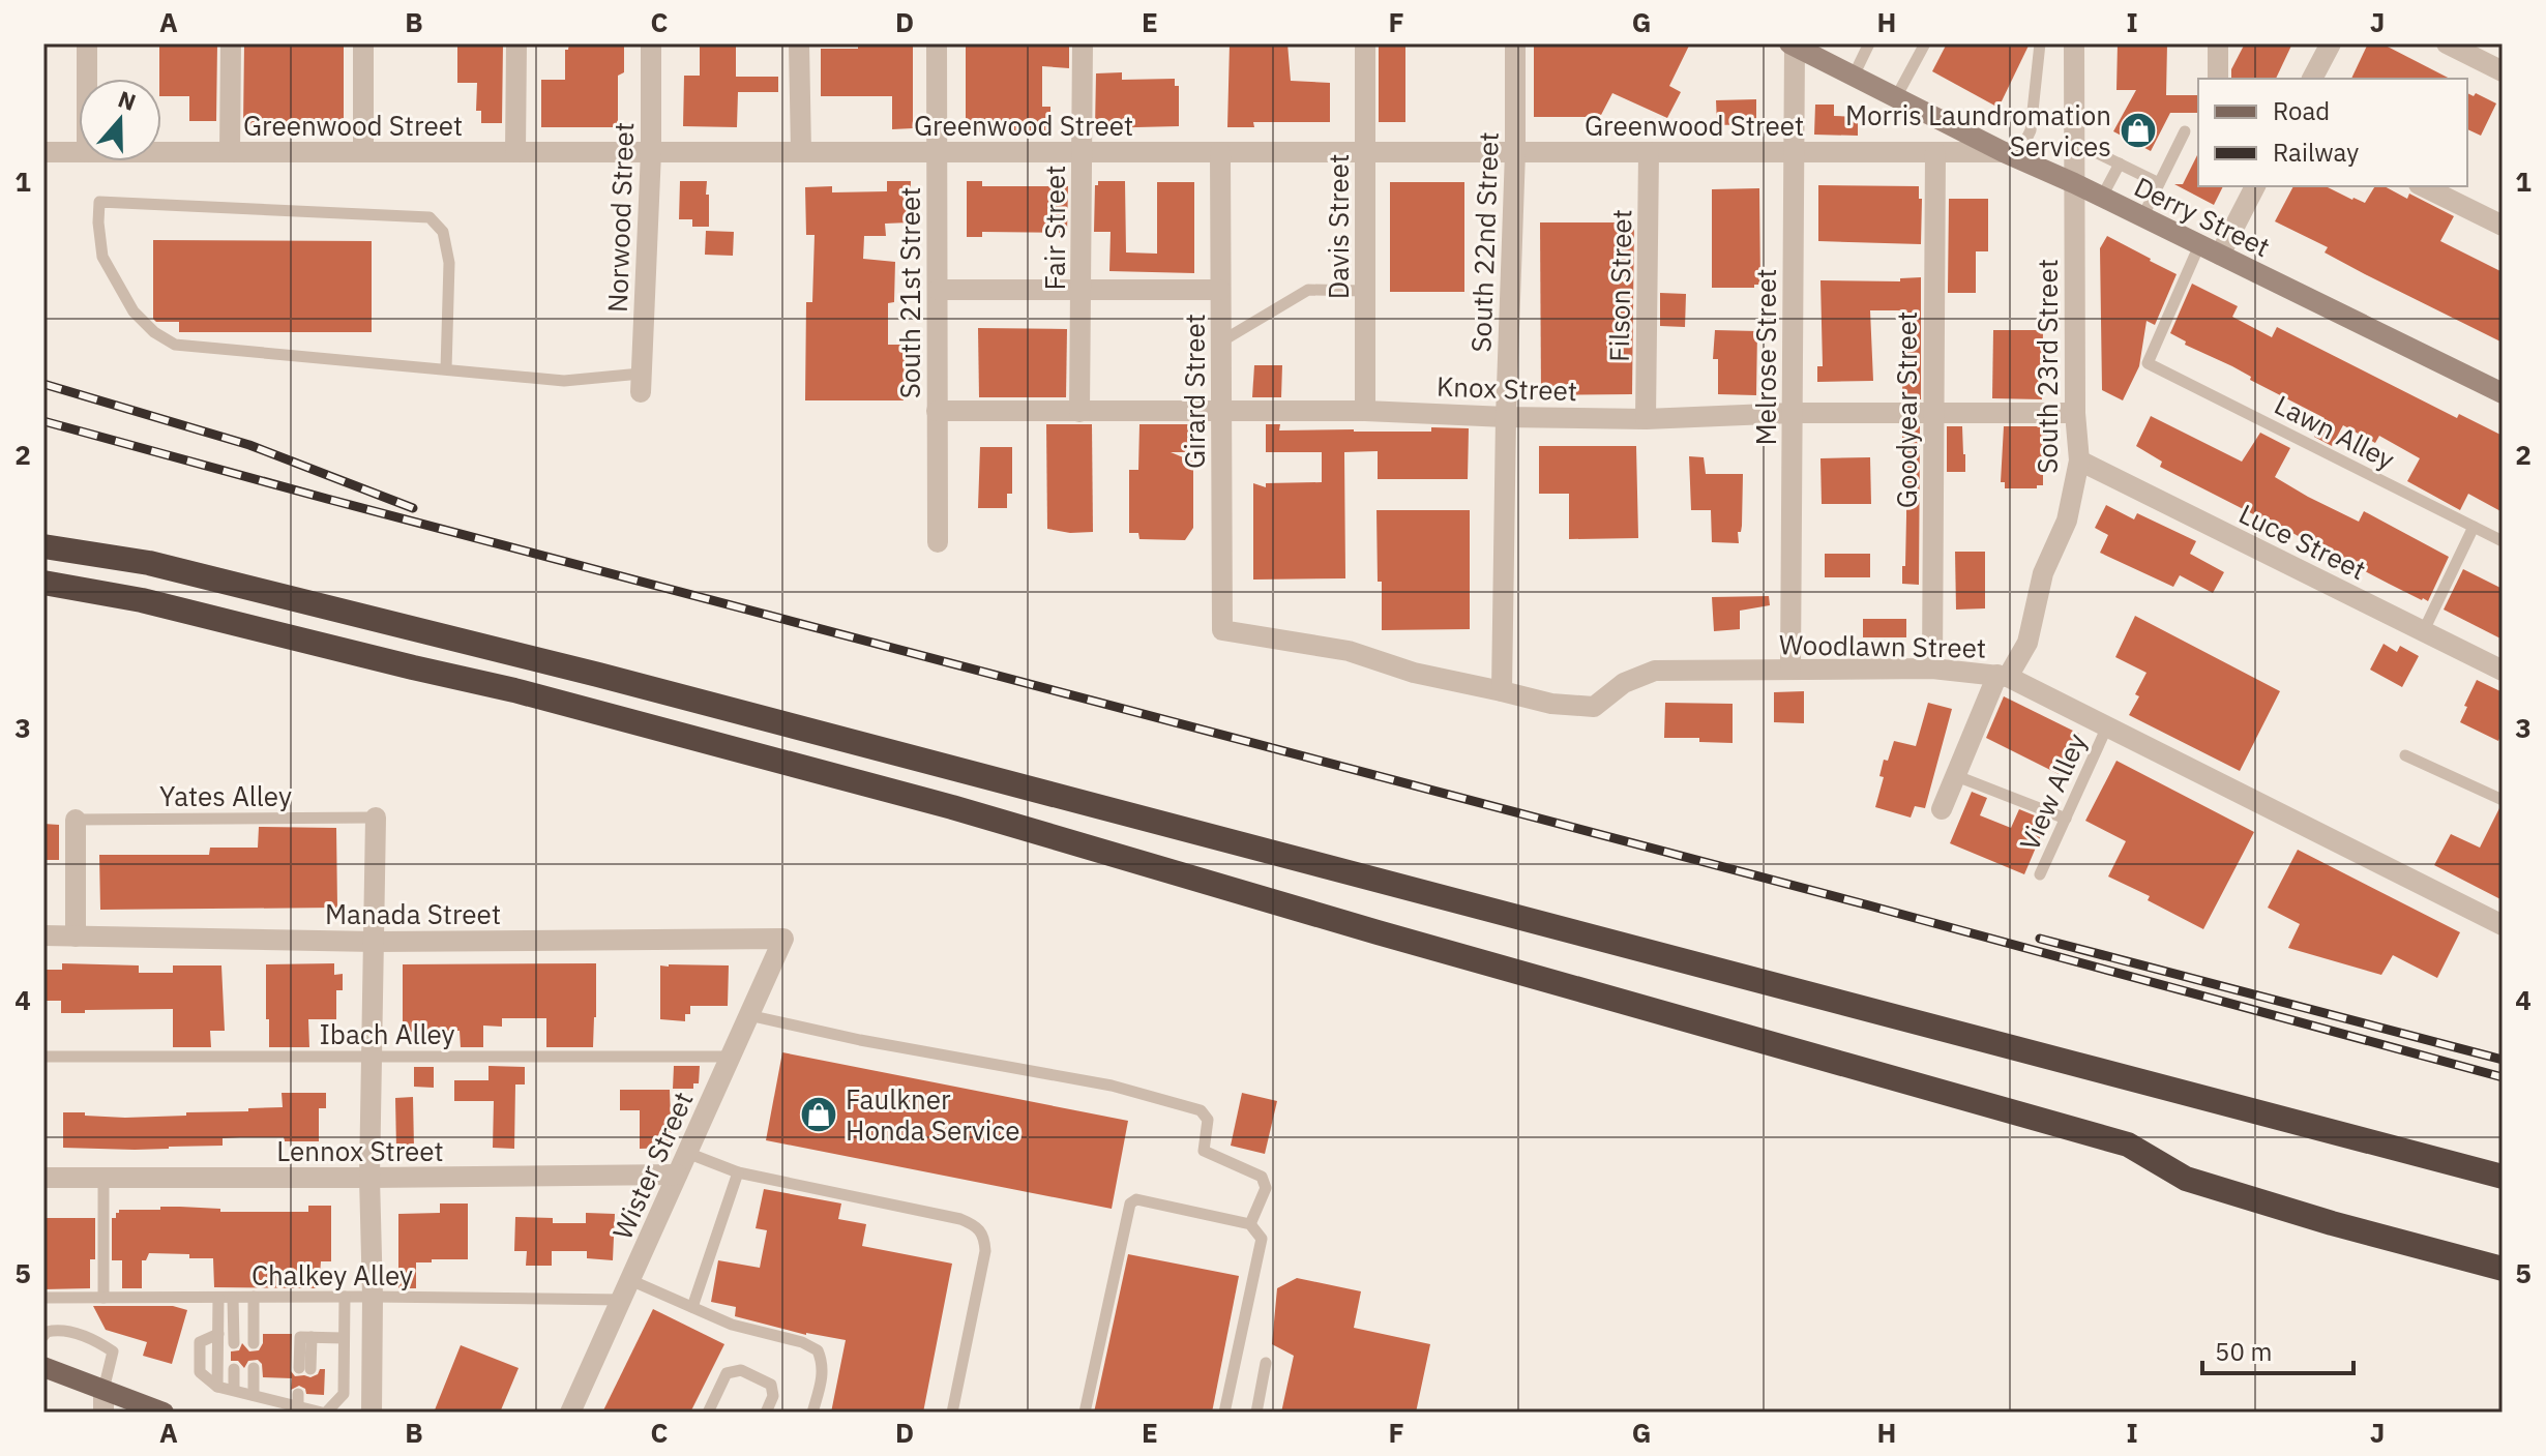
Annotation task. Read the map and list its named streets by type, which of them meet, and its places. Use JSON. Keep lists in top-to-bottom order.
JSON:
{
  "streets": {
    "main road": ["Derry Street"],
    "street": [
      "Greenwood Street",
      "Norwood Street",
      "Davis Street",
      "Fair Street",
      "South 22nd Street",
      "Filson Street",
      "South 21st Street",
      "Melrose Street",
      "South 23rd Street",
      "Knox Street",
      "Girard Street",
      "Goodyear Street",
      "Luce Street",
      "Woodlawn Street",
      "Manada Street",
      "Lennox Street",
      "Wister Street"
    ],
    "lane": [
      "Lawn Alley",
      "View Alley",
      "Yates Alley",
      "Ibach Alley",
      "Chalkey Alley"
    ]
  },
  "crossings": [
    ["Greenwood Street", "Derry Street"],
    ["Greenwood Street", "Norwood Street"],
    ["Greenwood Street", "Davis Street"],
    ["Greenwood Street", "Fair Street"],
    ["Greenwood Street", "South 22nd Street"],
    ["Greenwood Street", "Filson Street"],
    ["Greenwood Street", "South 21st Street"],
    ["Greenwood Street", "Melrose Street"],
    ["Greenwood Street", "Girard Street"],
    ["Greenwood Street", "Goodyear Street"],
    ["Derry Street", "Melrose Street"],
    ["Derry Street", "South 23rd Street"],
    ["Derry Street", "Lawn Alley"],
    ["Davis Street", "Knox Street"],
    ["Fair Street", "Knox Street"],
    ["South 22nd Street", "Knox Street"],
    ["South 22nd Street", "Woodlawn Street"],
    ["Filson Street", "Knox Street"],
    ["South 21st Street", "Knox Street"],
    ["Melrose Street", "Knox Street"],
    ["Melrose Street", "Woodlawn Street"],
    ["South 23rd Street", "Knox Street"],
    ["South 23rd Street", "Luce Street"],
    ["South 23rd Street", "Woodlawn Street"],
    ["Knox Street", "Girard Street"],
    ["Knox Street", "Goodyear Street"],
    ["Girard Street", "Woodlawn Street"],
    ["Goodyear Street", "Woodlawn Street"],
    ["Woodlawn Street", "View Alley"],
    ["Manada Street", "Wister Street"],
    ["Ibach Alley", "Wister Street"],
    ["Lennox Street", "Wister Street"],
    ["Wister Street", "Chalkey Alley"]
  ],
  "places": {
    "shop": ["Morris Laundromation Services", "Faulkner Honda Service"]
  },
  "legend": ["Road", "Railway"],
  "scale_bar": "50 m",
  "north": "top",
  "grid": {
    "columns": [
      "A",
      "B",
      "C",
      "D",
      "E",
      "F",
      "G",
      "H",
      "I",
      "J"
    ],
    "rows": [
      "1",
      "2",
      "3",
      "4",
      "5"
    ]
  }
}
